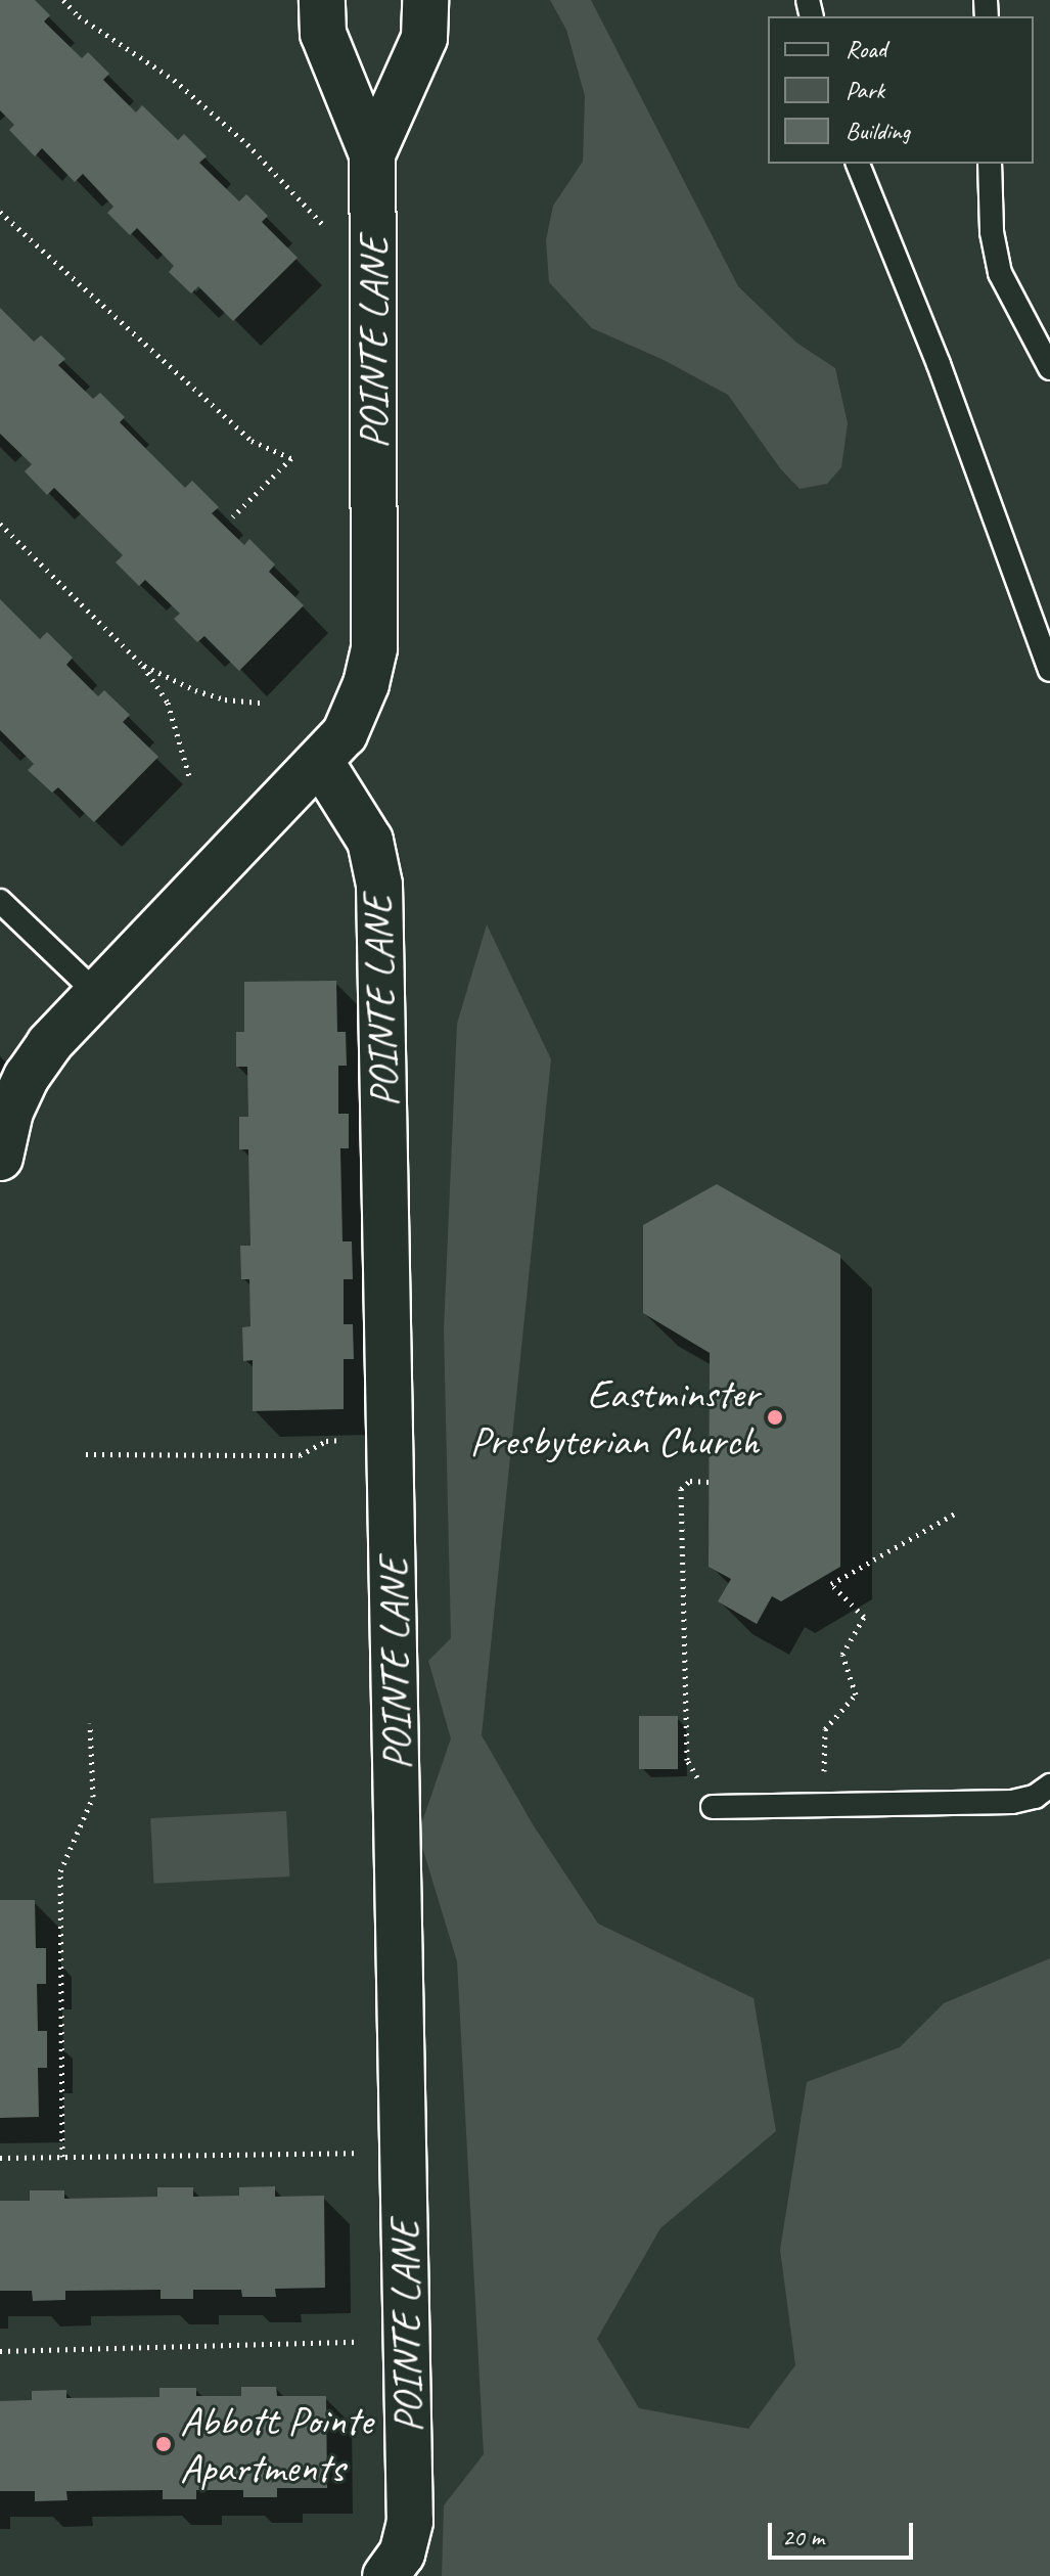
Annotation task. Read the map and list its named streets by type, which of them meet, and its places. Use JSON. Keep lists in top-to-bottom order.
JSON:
{
  "streets": {
    "street": ["POINTE LANE"]
  },
  "places": ["Eastminster Presbyterian Church", "Abbott Pointe Apartments"],
  "legend": ["Road", "Park", "Building"],
  "scale_bar": "20 m"
}
